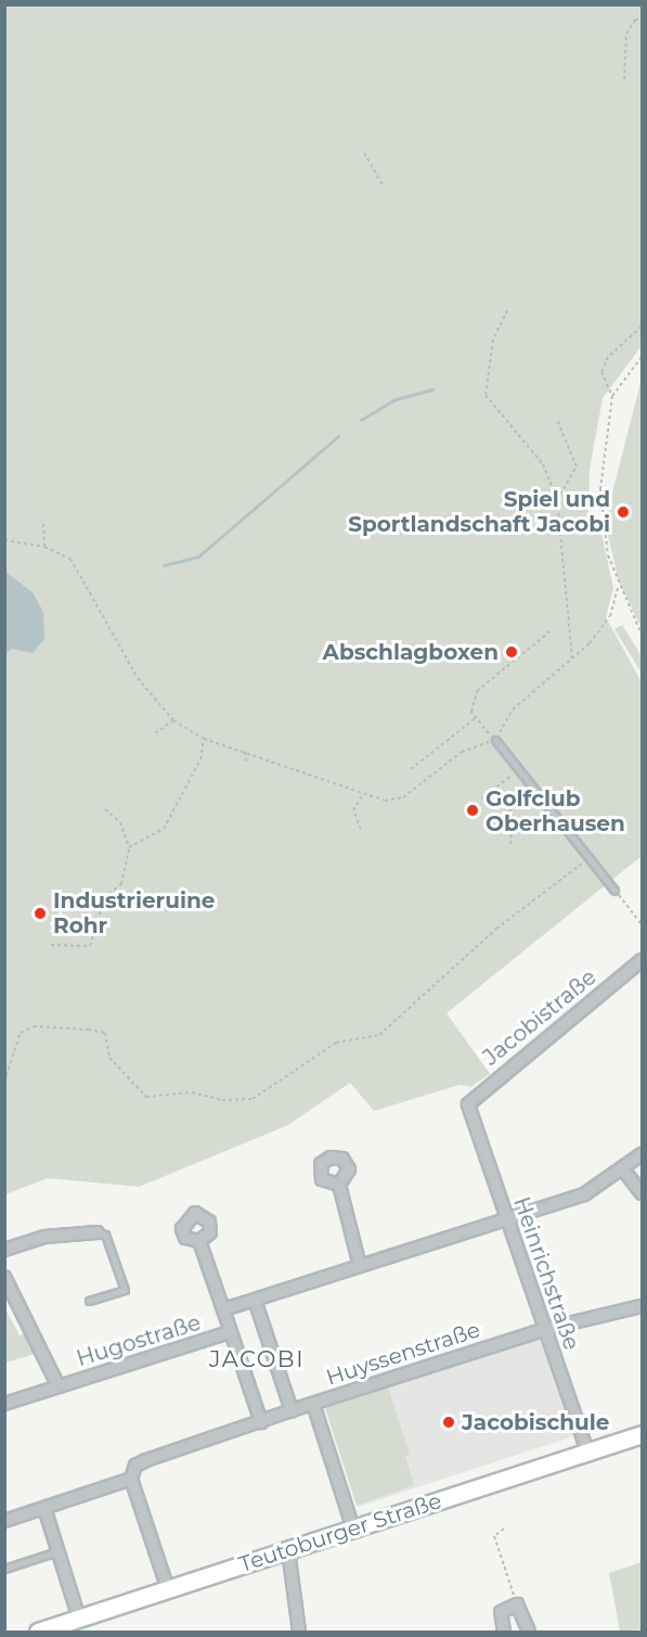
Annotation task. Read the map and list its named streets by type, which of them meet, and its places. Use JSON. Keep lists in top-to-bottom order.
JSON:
{
  "streets": {
    "main road": ["Teutoburger Straße"],
    "street": [
      "Jacobistraße",
      "Heinrichstraße",
      "Hugostraße",
      "Huyssenstraße"
    ]
  },
  "crossings": [
    ["Jacobistraße", "Heinrichstraße"],
    ["Heinrichstraße", "Huyssenstraße"],
    ["Heinrichstraße", "Teutoburger Straße"]
  ],
  "districts": ["JACOBI"],
  "places": [
    "Spiel und Sportlandschaft Jacobi",
    "Abschlagboxen",
    "Golfclub Oberhausen",
    "Industrieruine Rohr",
    "Jacobischule"
  ]
}
